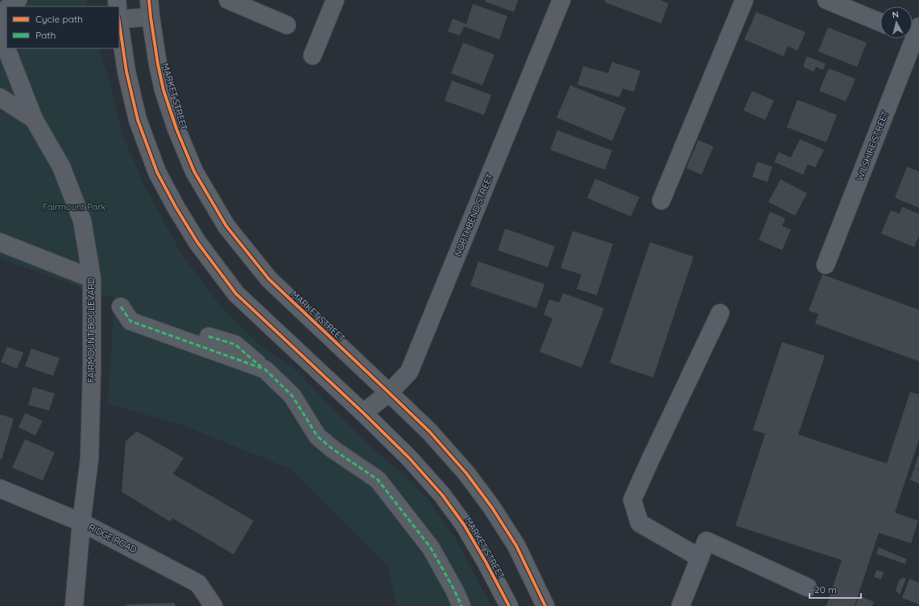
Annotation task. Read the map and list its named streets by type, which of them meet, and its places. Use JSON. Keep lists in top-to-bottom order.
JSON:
{
  "streets": {
    "main road": ["MARKET STREET"],
    "street": [
      "WILSHIRE STREET",
      "NORTHBEND STREET",
      "FAIRMOUNT BOULEVARD",
      "RIDGE ROAD"
    ]
  },
  "crossings": [
    ["MARKET STREET", "NORTHBEND STREET"],
    ["FAIRMOUNT BOULEVARD", "RIDGE ROAD"]
  ],
  "parks": ["Fairmount Park"],
  "legend": ["Cycle path", "Path"],
  "scale_bar": "20 m",
  "north": "top"
}
